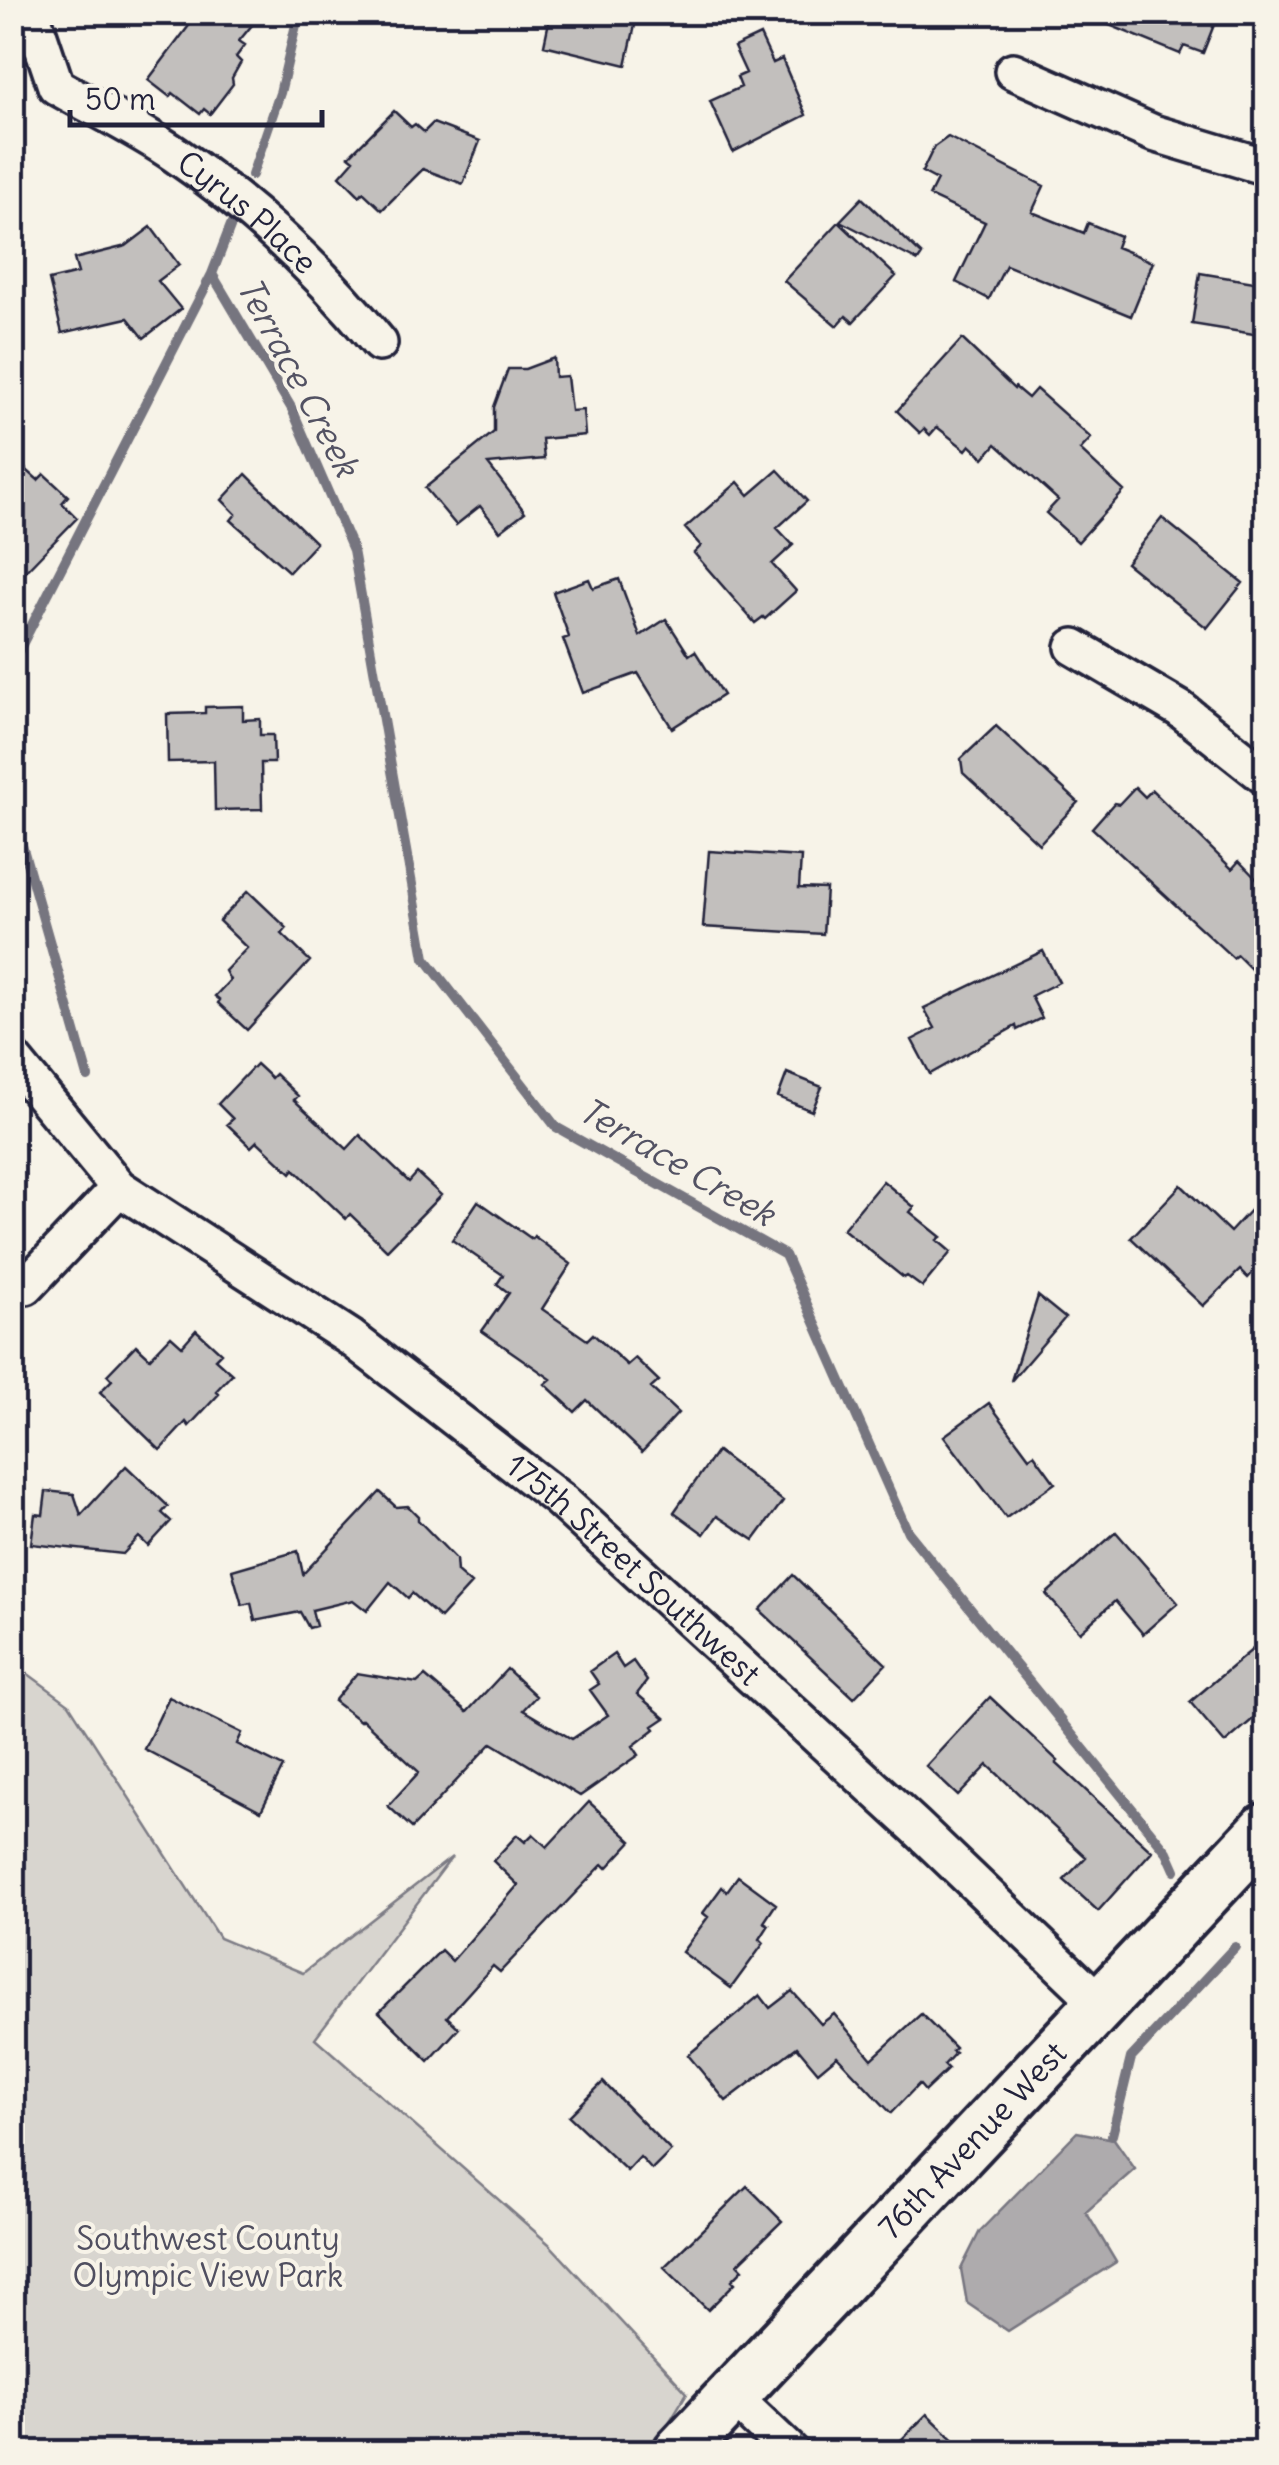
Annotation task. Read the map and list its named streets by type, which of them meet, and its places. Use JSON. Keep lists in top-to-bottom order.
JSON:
{
  "streets": {
    "street": ["Cyrus Place", "175th Street Southwest", "76th Avenue West"]
  },
  "crossings": [
    ["175th Street Southwest", "76th Avenue West"]
  ],
  "water": ["Terrace Creek"],
  "parks": ["Southwest County Olympic View Park"],
  "scale_bar": "50 m"
}
